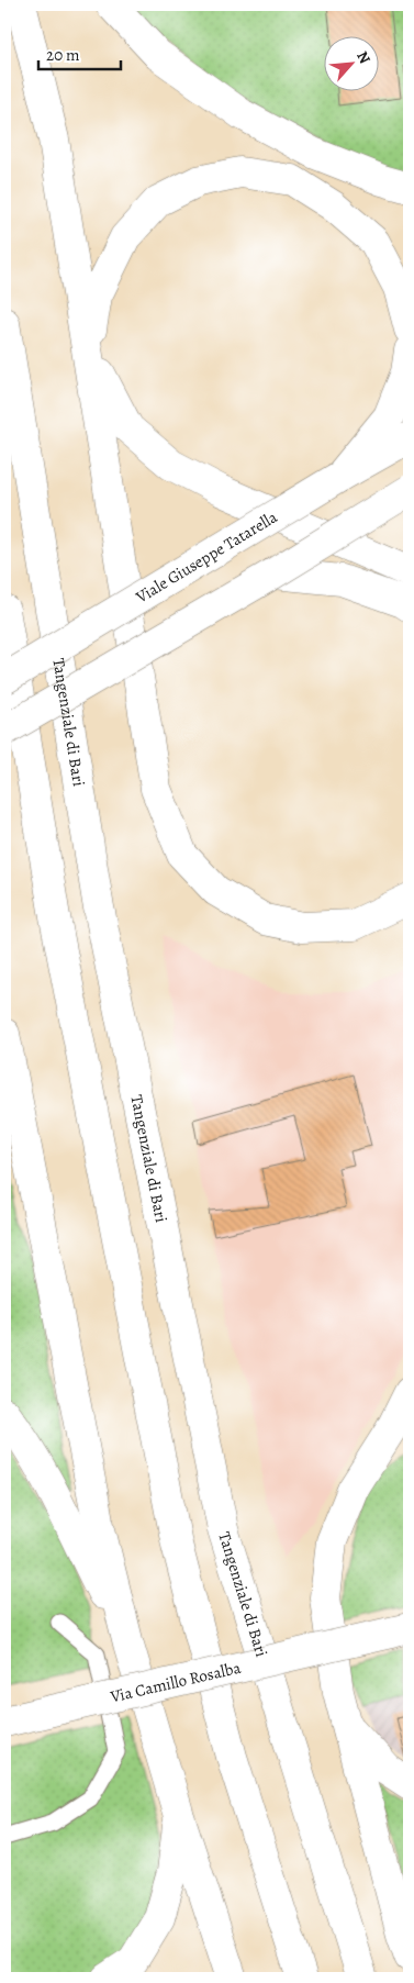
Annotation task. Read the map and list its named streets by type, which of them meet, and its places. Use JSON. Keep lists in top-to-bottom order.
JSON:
{
  "streets": {
    "main road": ["Viale Giuseppe Tatarella", "Tangenziale di Bari", "Via Camillo Rosalba"]
  },
  "scale_bar": "20 m",
  "north": "top right"
}
